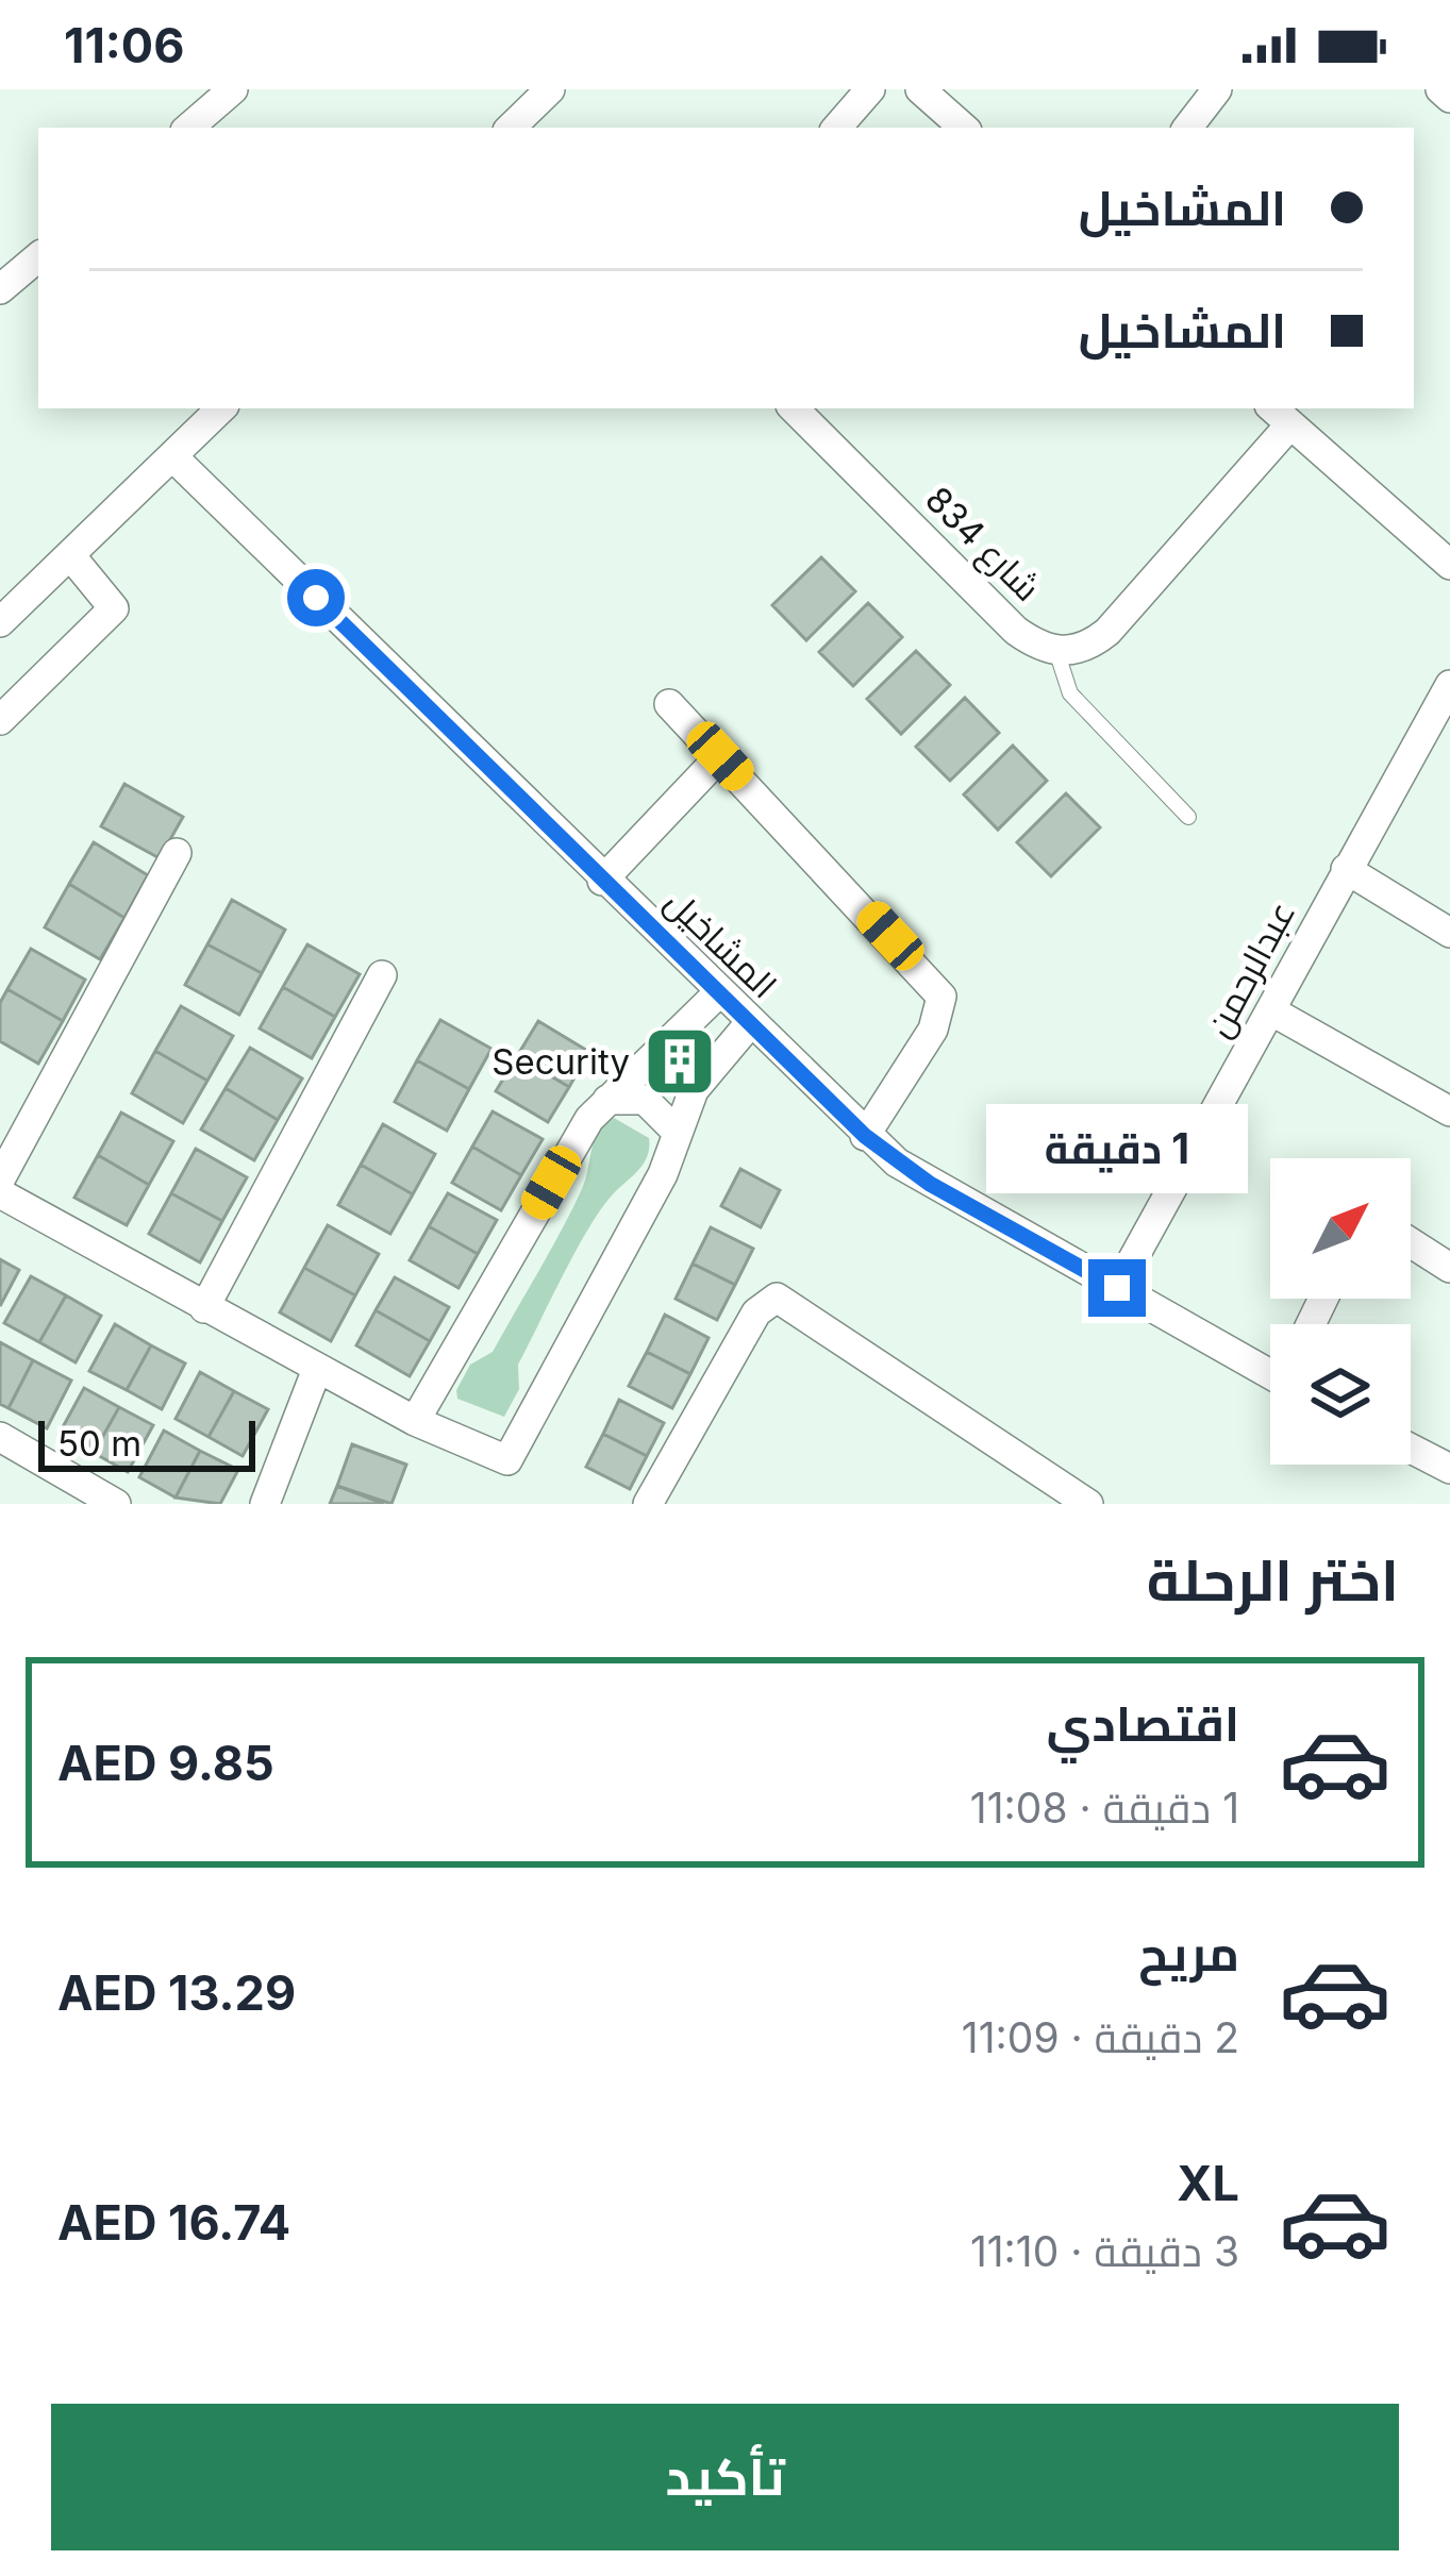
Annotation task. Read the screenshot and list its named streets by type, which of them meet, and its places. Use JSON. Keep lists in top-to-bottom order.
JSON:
{
  "streets": {
    "street": ["شارع 834", "المشاخيل", "عبدالرحمن"]
  },
  "crossings": [
    ["المشاخيل", "عبدالرحمن"]
  ],
  "places": {
    "building": ["Security"]
  },
  "scale_bar": "50 m",
  "north": "top right",
  "page": {
    "status": "11:06",
    "banner": ["المشاخيل", "المشاخيل"],
    "bubble": "1 دقيقة",
    "scale": "50 m",
    "heading": "اختر الرحلة",
    "list": [
      {
        "name": "اقتصادي",
        "note": "1 دقيقة · 11:08",
        "value": "AED 9.85"
      },
      {
        "name": "مريح",
        "note": "2 دقيقة · 11:09",
        "value": "AED 13.29"
      },
      {
        "name": "XL",
        "note": "3 دقيقة · 11:10",
        "value": "AED 16.74"
      }
    ],
    "buttons": "تأكيد"
  }
}
